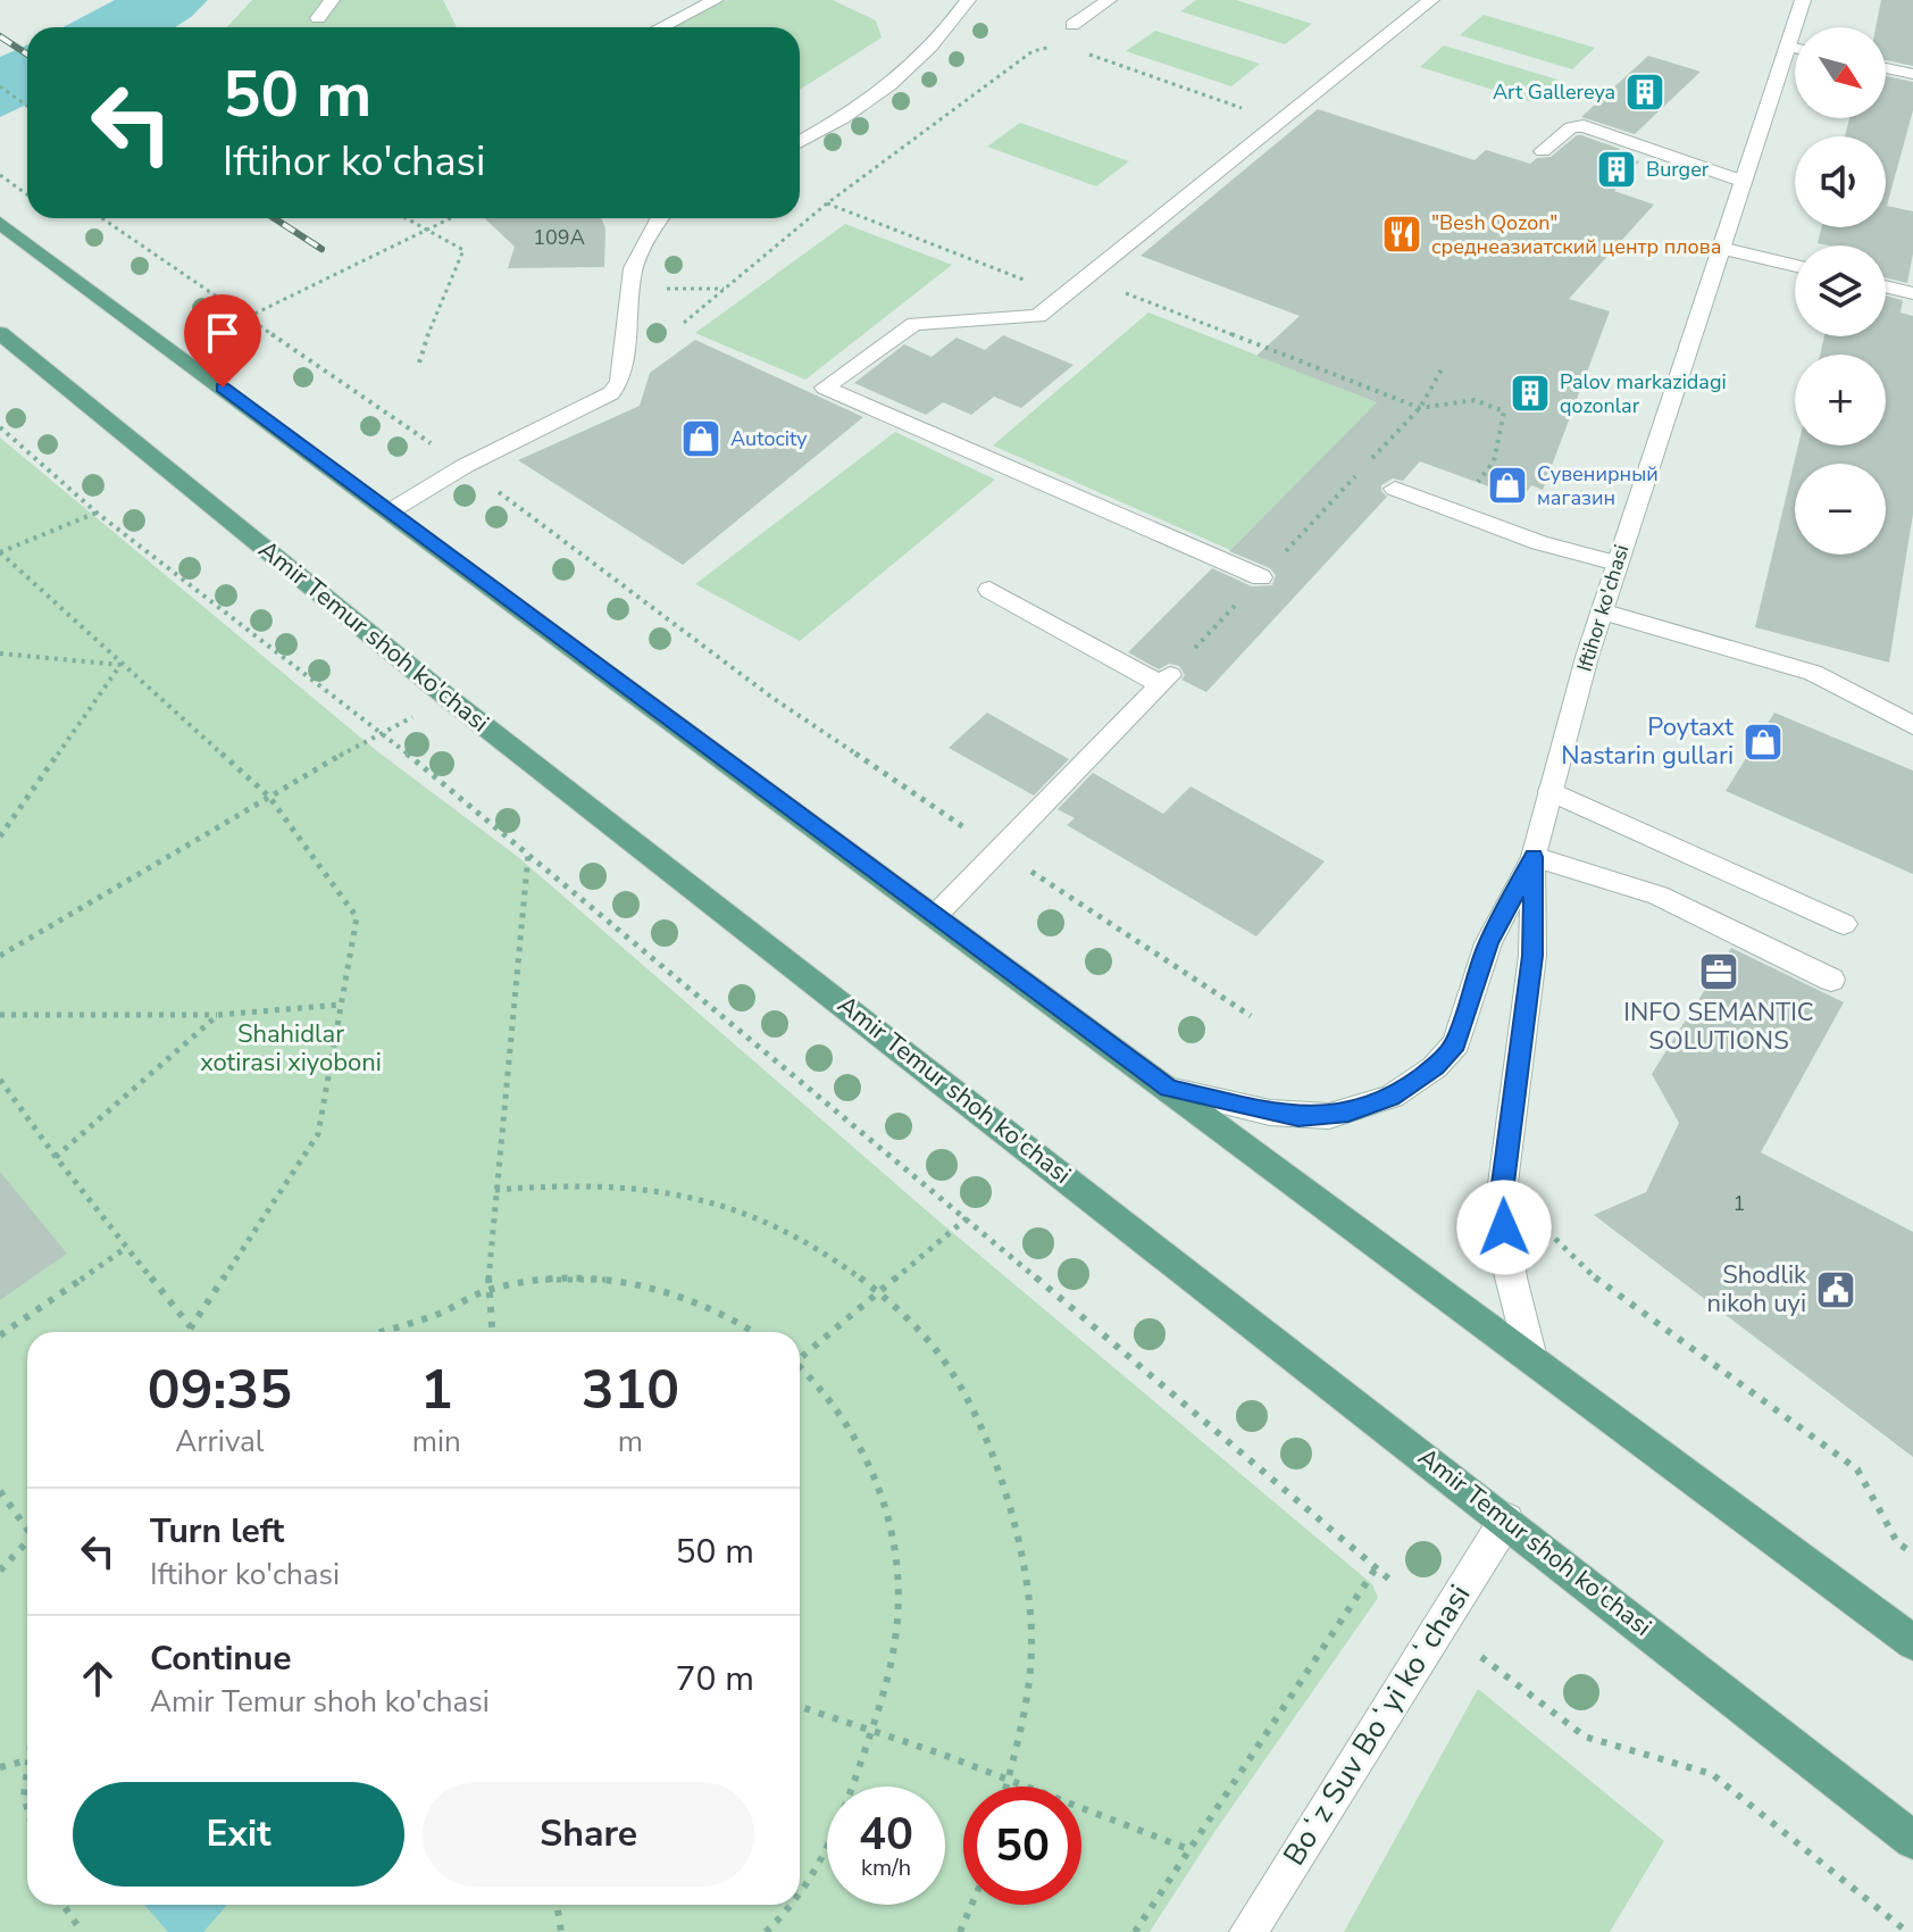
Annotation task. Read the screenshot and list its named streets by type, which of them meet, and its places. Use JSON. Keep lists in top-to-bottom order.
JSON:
{
  "streets": {
    "main road": ["Iftihor ko'chasi", "Amir Temur shoh ko'chasi", "Boʻz Suv Boʻyi koʻchasi"]
  },
  "crossings": [
    ["Amir Temur shoh ko'chasi", "Boʻz Suv Boʻyi koʻchasi"]
  ],
  "parks": ["Shahidlar xotirasi xiyoboni"],
  "places": {
    "building": ["Art Gallereya", "Burger", "Palov markazidagi qozonlar"],
    "restaurant": ["\"Besh Qozon\" среднеазиатский центр плова"],
    "shop": ["Autocity", "Сувенирный магазин", "Poytaxt Nastarin gullari"],
    "office": ["INFO SEMANTIC SOLUTIONS"],
    "public building": ["Shodlik nikoh uyi"]
  },
  "house_numbers": ["109A", "1"],
  "north": "bottom right",
  "page": {
    "map_buttons": ["+", "−"],
    "turn": ["50 m", "Iftihor ko'chasi"],
    "eta": [
      "09:35",
      "Arrival",
      "1",
      "min",
      "310",
      "m"
    ],
    "list": [
      {
        "name": "Turn left",
        "note": "Iftihor ko'chasi",
        "value": "50 m"
      },
      {
        "name": "Continue",
        "note": "Amir Temur shoh ko'chasi",
        "value": "70 m"
      }
    ],
    "buttons": ["Exit", "Share"],
    "speed": "40 km/h",
    "limit": "50"
  }
}
